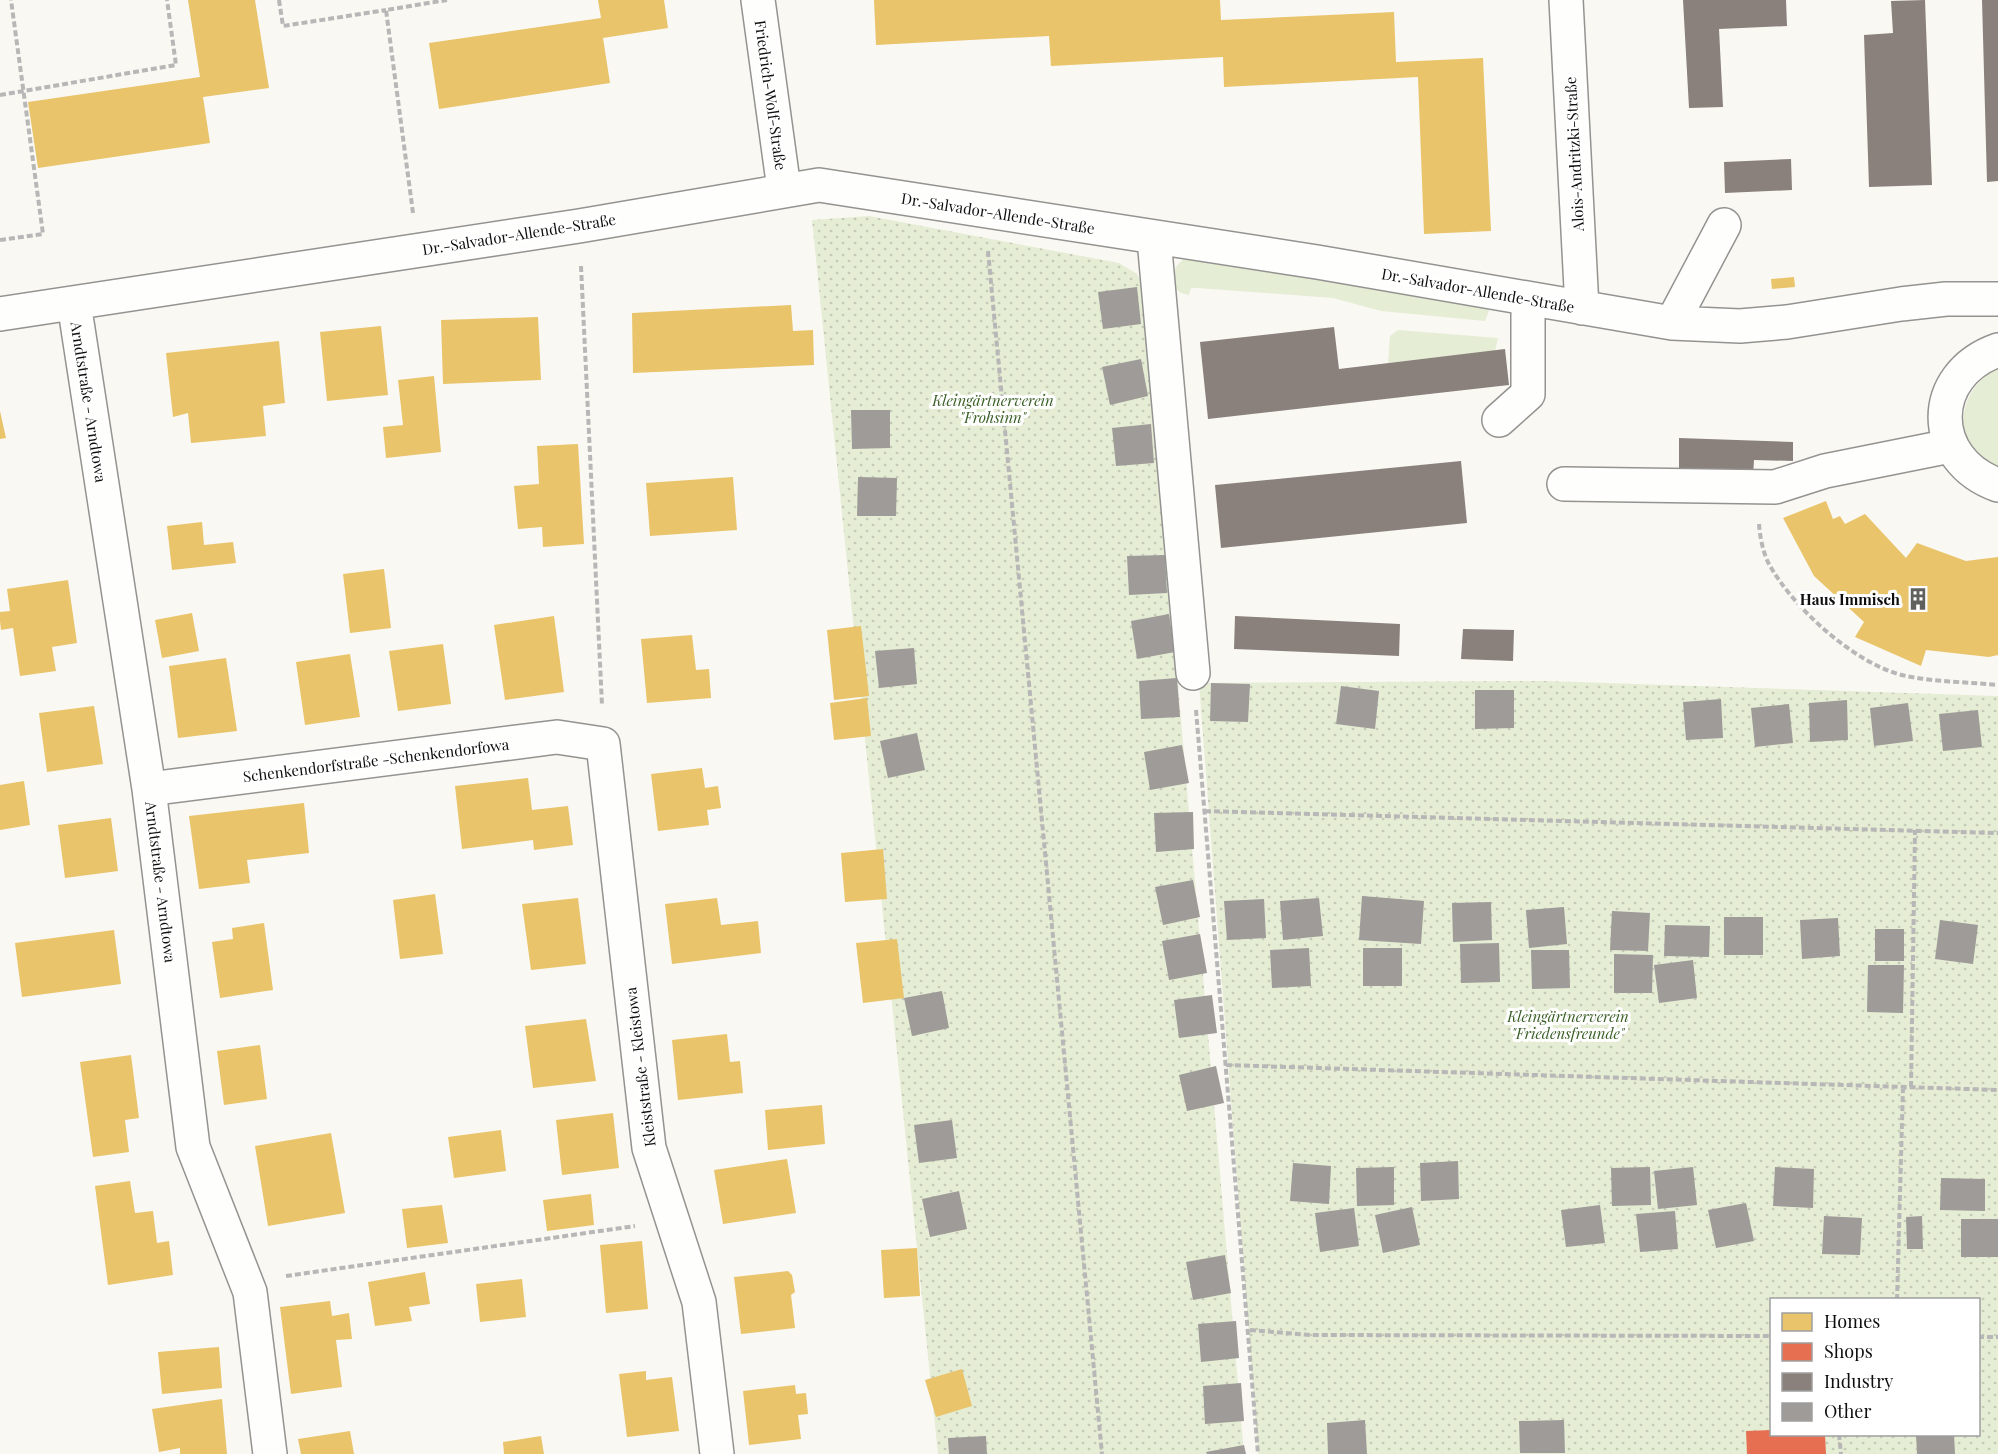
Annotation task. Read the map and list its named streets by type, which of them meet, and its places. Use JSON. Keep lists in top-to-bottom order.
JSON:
{
  "streets": {
    "street": [
      "Friedrich-Wolf-Straße",
      "Alois-Andritzki-Straße",
      "Dr.-Salvador-Allende-Straße",
      "Arndtstraße - Arndtowa",
      "Schenkendorfstraße -Schenkendorfowa",
      "Kleiststraße - Kleistowa"
    ]
  },
  "crossings": [
    ["Friedrich-Wolf-Straße", "Dr.-Salvador-Allende-Straße"],
    ["Alois-Andritzki-Straße", "Dr.-Salvador-Allende-Straße"],
    ["Dr.-Salvador-Allende-Straße", "Arndtstraße - Arndtowa"],
    ["Arndtstraße - Arndtowa", "Schenkendorfstraße -Schenkendorfowa"],
    ["Schenkendorfstraße -Schenkendorfowa", "Kleiststraße - Kleistowa"]
  ],
  "parks": ["Kleingärtnerverein \"Frohsinn\"", "Kleingärtnerverein \"Friedensfreunde\""],
  "places": {
    "building": ["Haus Immisch"]
  },
  "legend": [
    "Homes",
    "Shops",
    "Industry",
    "Other"
  ]
}
